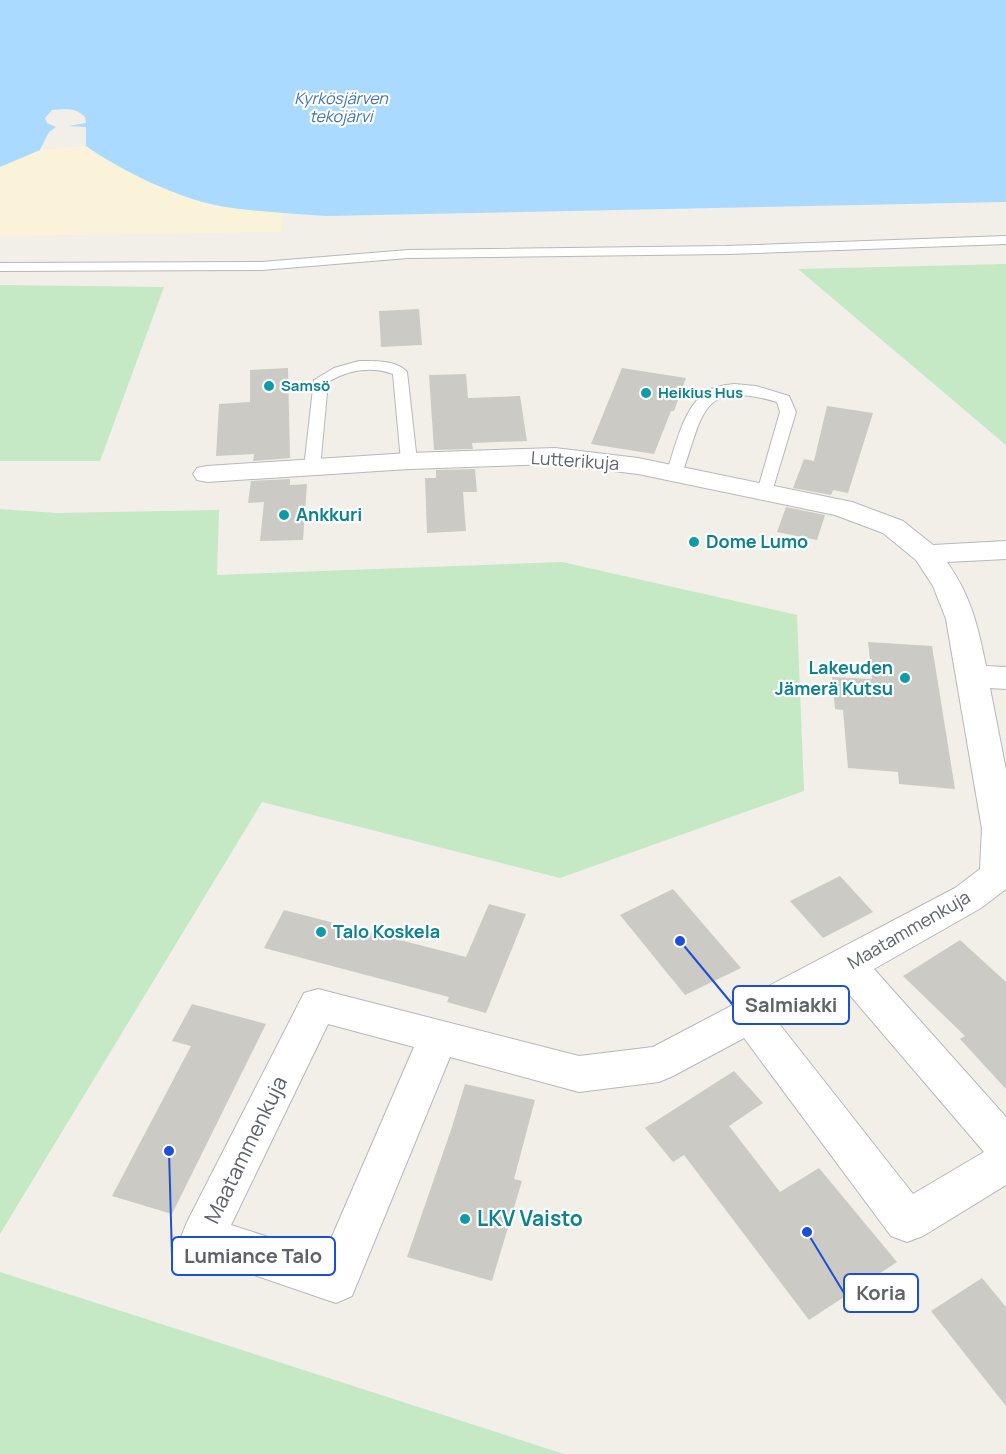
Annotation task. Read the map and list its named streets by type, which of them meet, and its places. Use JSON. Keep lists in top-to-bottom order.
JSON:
{
  "streets": {
    "street": ["Lutterikuja", "Maatammenkuja"]
  },
  "crossings": [
    ["Lutterikuja", "Maatammenkuja"]
  ],
  "water": ["Kyrkösjärven tekojärvi"],
  "places": [
    "Samsö",
    "Heikius Hus",
    "Ankkuri",
    "Dome Lumo",
    "Lakeuden Jämerä Kutsu",
    "Talo Koskela",
    "Salmiakki",
    "Lumiance Talo",
    "LKV Vaisto",
    "Koria"
  ]
}
